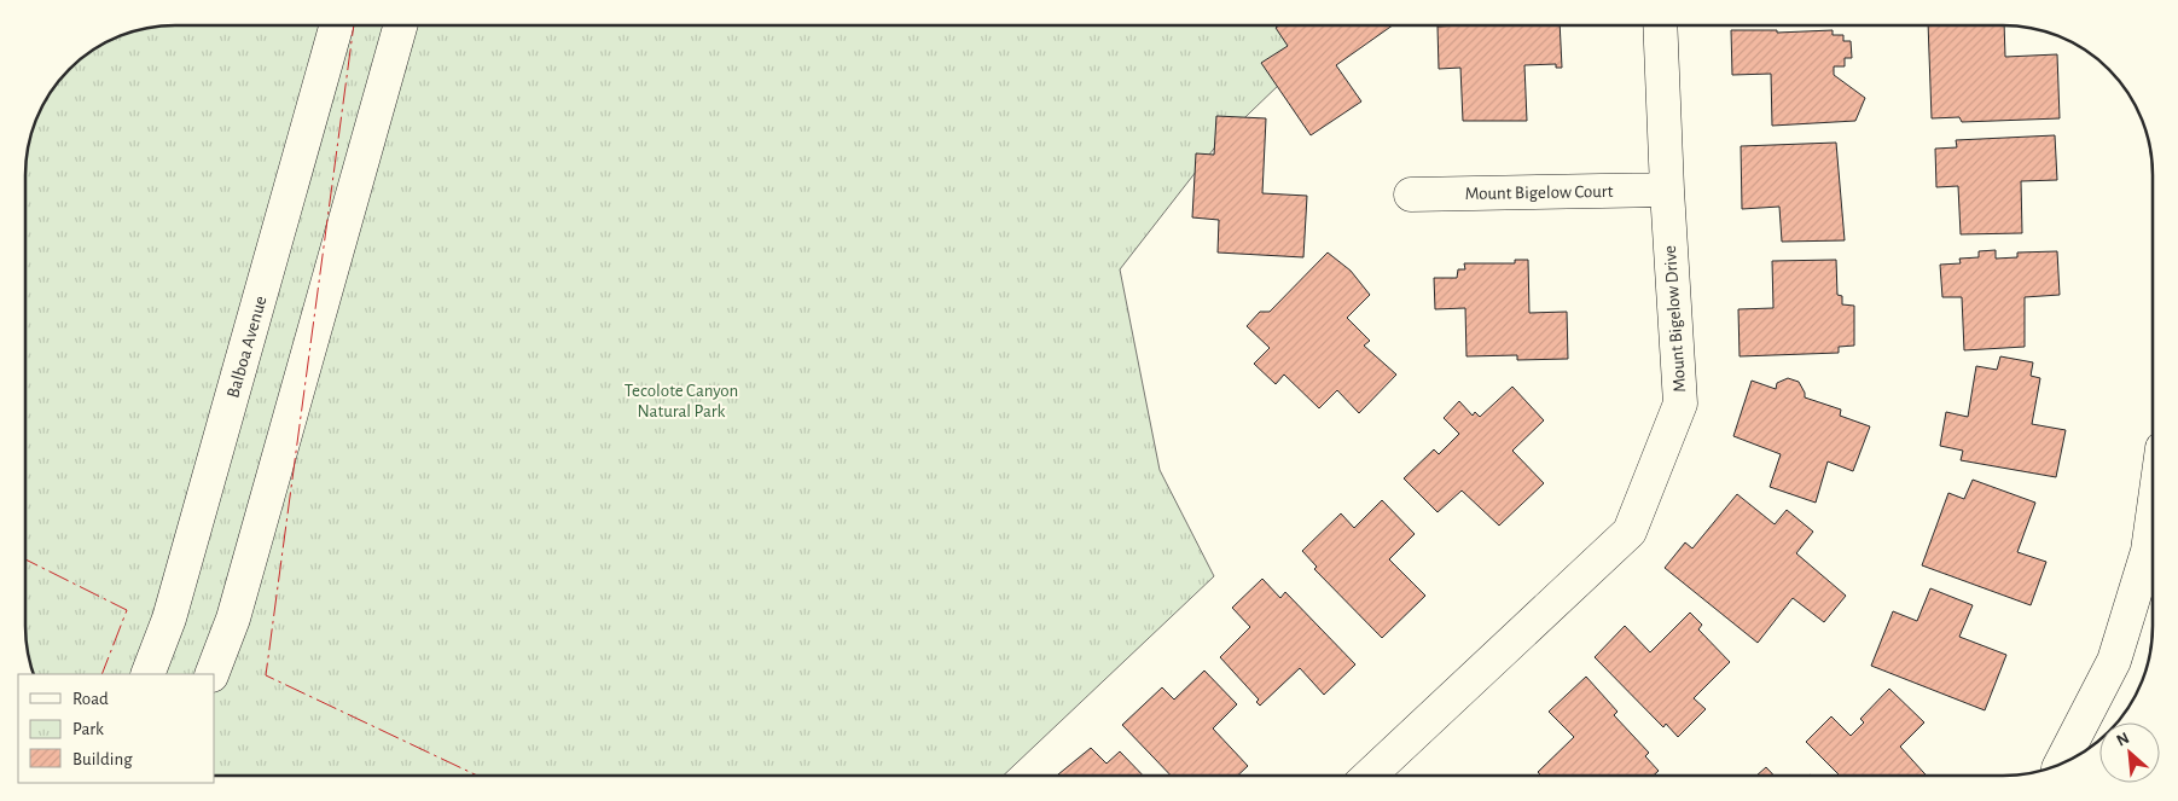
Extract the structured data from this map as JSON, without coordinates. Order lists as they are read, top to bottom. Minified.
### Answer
{"streets":{"street":["Mount Bigelow Court","Mount Bigelow Drive","Balboa Avenue"]},"crossings":[["Mount Bigelow Court","Mount Bigelow Drive"]],"parks":["Tecolote Canyon Natural Park"],"legend":["Road","Park","Building"],"north":"top left"}
